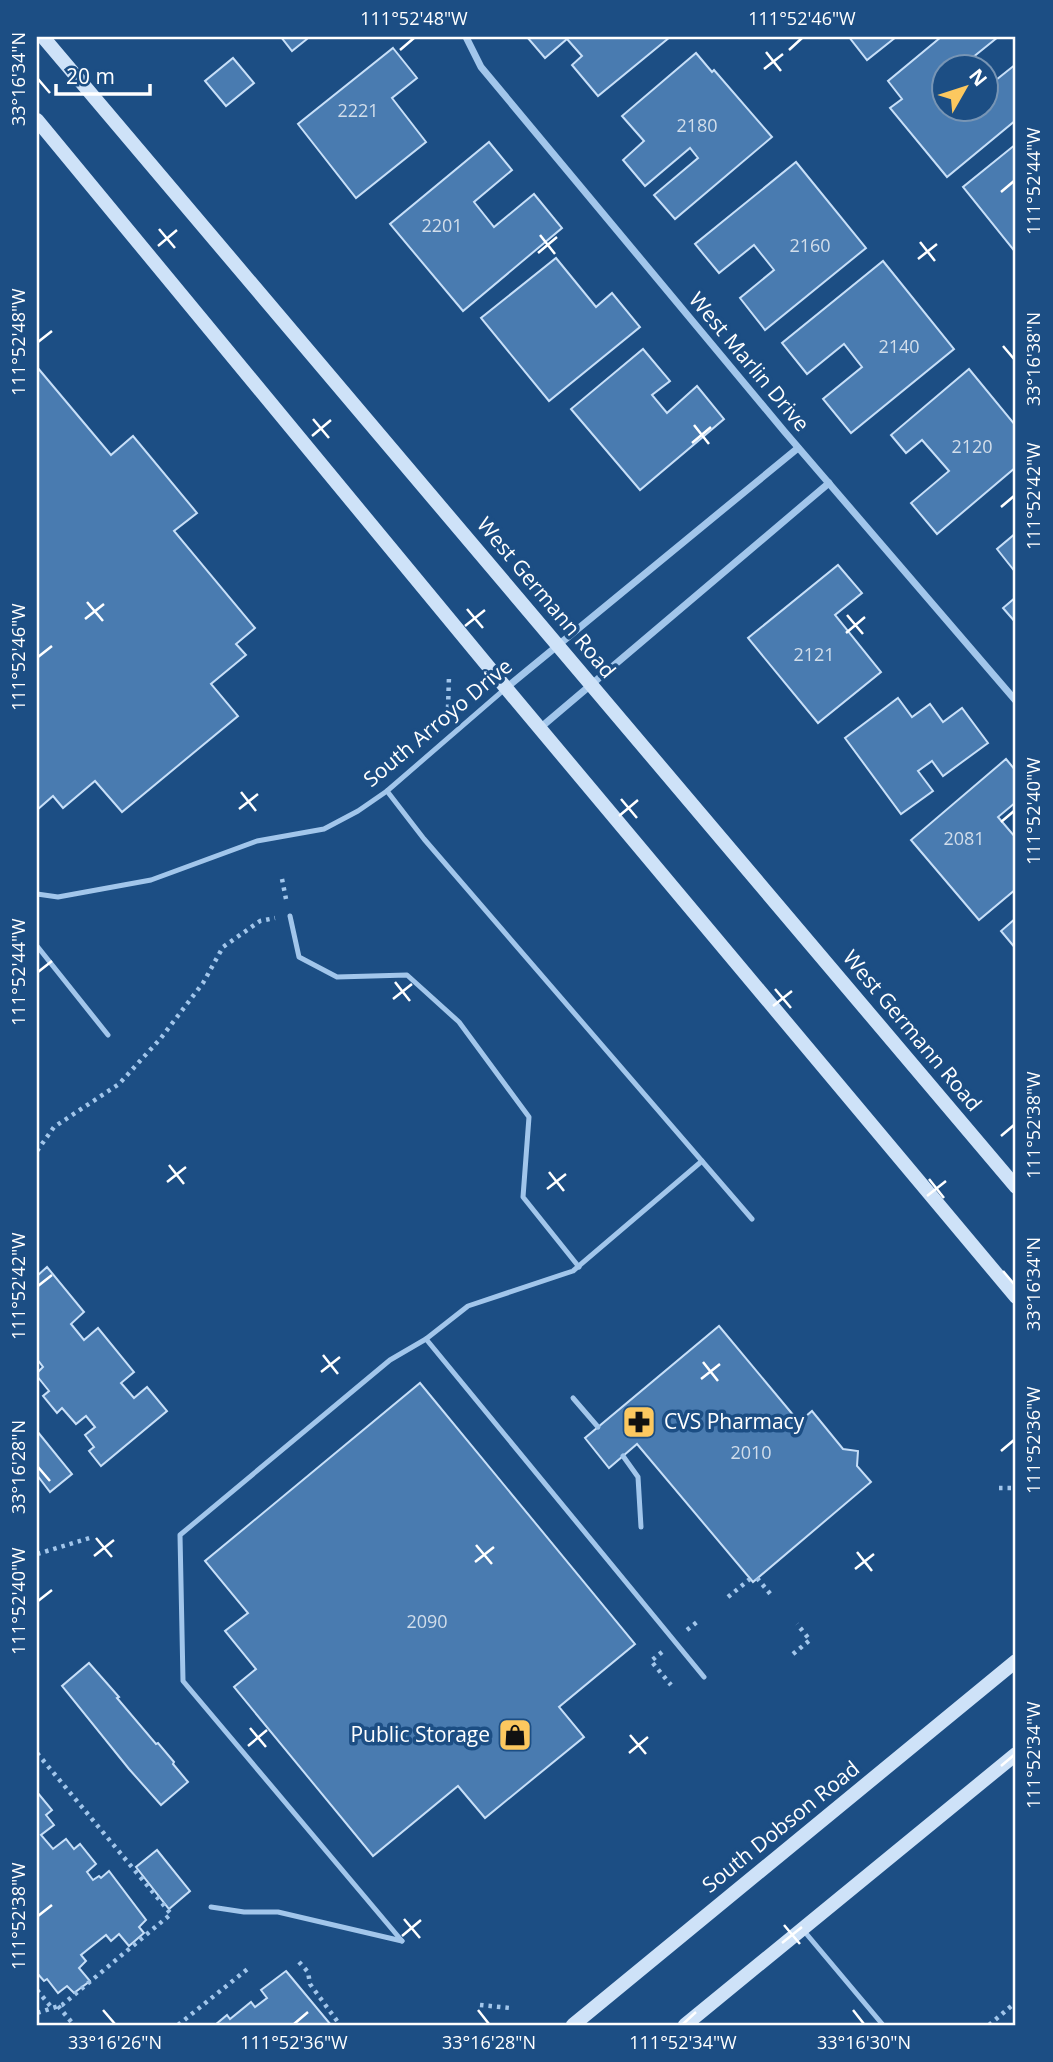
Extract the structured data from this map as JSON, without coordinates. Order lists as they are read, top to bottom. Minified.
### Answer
{"streets":{"main road":["West Germann Road","South Dobson Road"],"street":["West Marlin Drive","South Arroyo Drive"]},"crossings":[["West Marlin Drive","South Arroyo Drive"],["West Germann Road","South Arroyo Drive"]],"places":{"pharmacy":["CVS Pharmacy"],"shop":["Public Storage"]},"house_numbers":["2221","2180","2201","2160","2140","2120","2121","2081","2010","2090"],"scale_bar":"20 m","north":"top right","coordinates":["111°52'48\"W","111°52'46\"W","33°16'34\"N","111°52'44\"W","33°16'38\"N","111°52'42\"W","111°52'40\"W","111°52'38\"W","111°52'36\"W","33°16'28\"N","111°52'34\"W","33°16'26\"N","33°16'30\"N"]}
